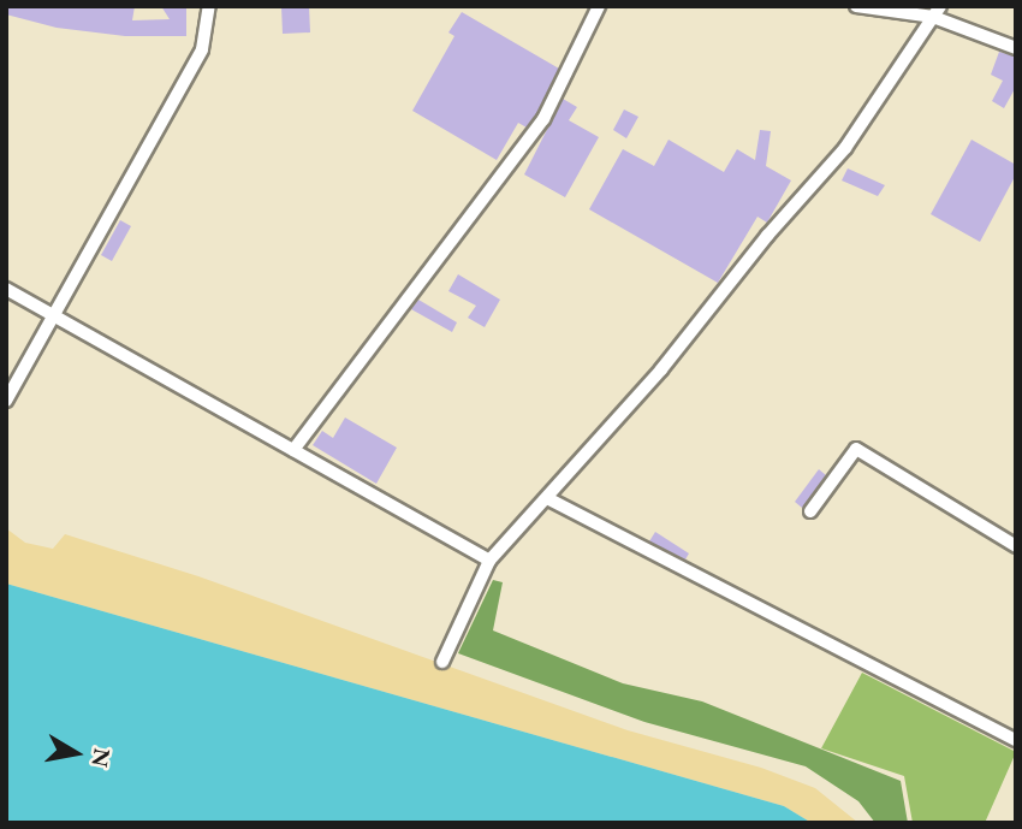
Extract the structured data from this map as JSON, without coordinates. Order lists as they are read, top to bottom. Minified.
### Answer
{"north":"right"}
